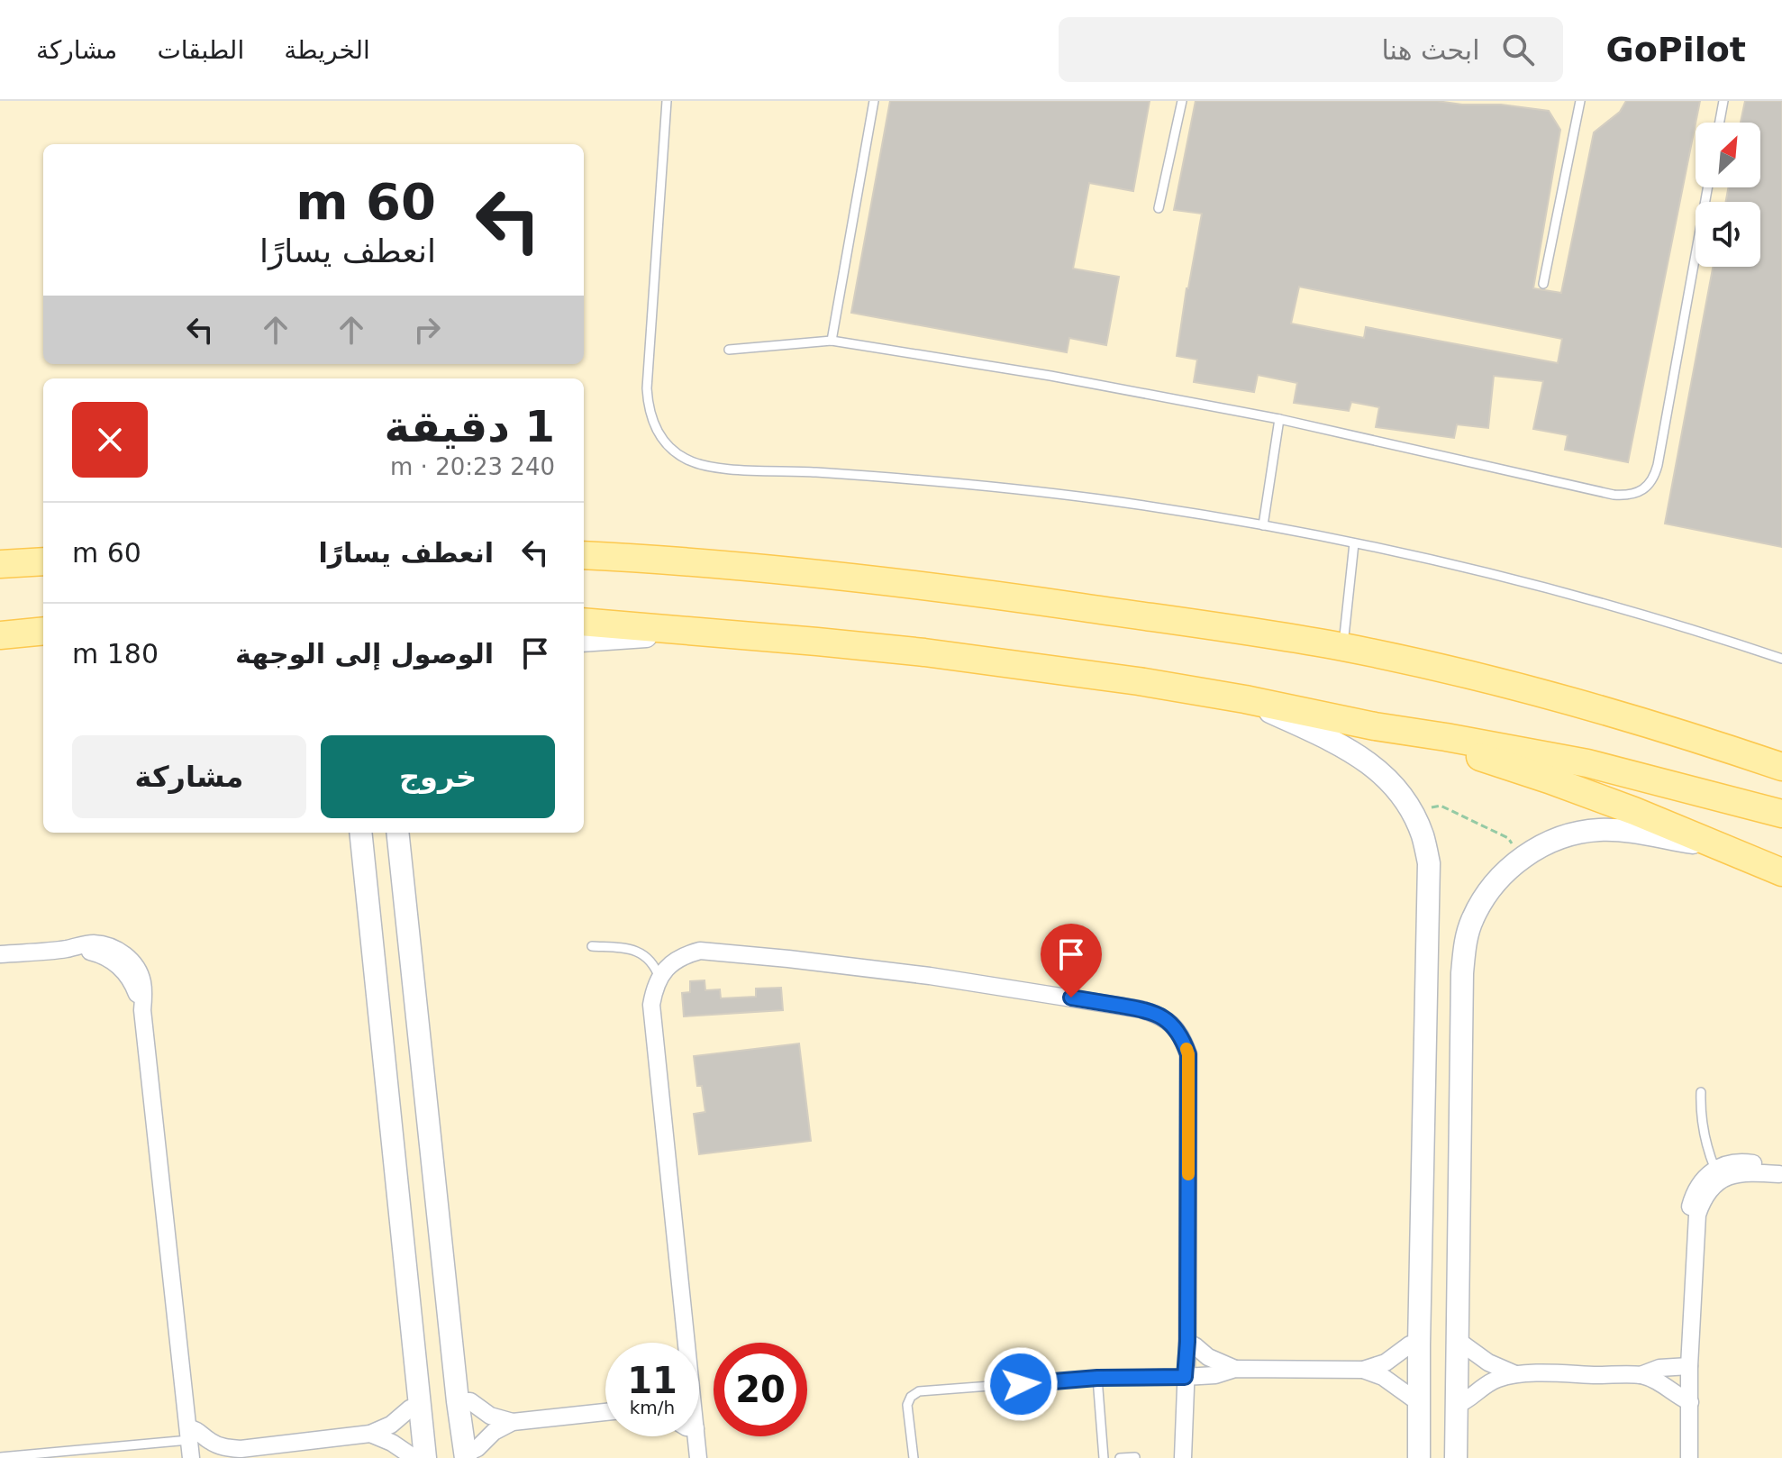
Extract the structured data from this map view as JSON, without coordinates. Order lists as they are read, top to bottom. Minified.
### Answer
{"north":"top right","page":{"header":"GoPilot","search":"ابحث هنا","nav":["الخريطة","الطبقات","مشاركة"],"turn":["60 m","انعطف يسارًا"],"heading":["1 دقيقة","240 m · 20:23"],"list":[{"name":"انعطف يسارًا","value":"60 m"},{"name":"الوصول إلى الوجهة","value":"180 m"}],"buttons":["خروج","مشاركة"],"speed":"11 km/h","limit":"20"}}
